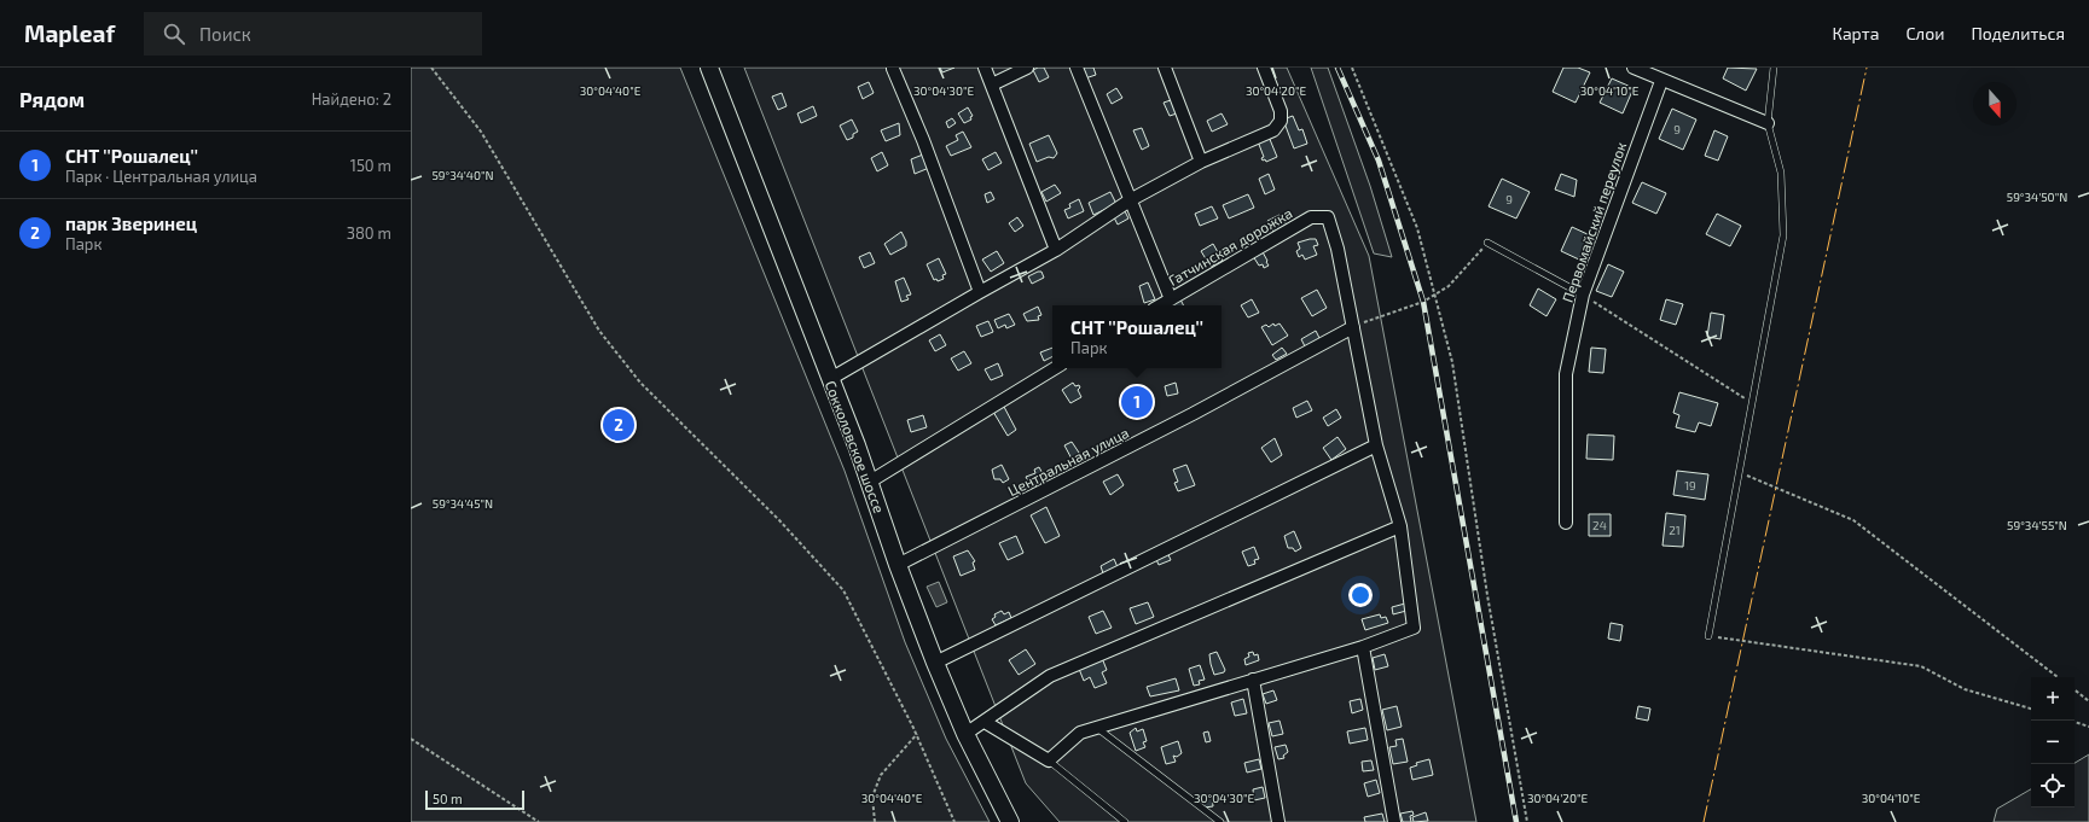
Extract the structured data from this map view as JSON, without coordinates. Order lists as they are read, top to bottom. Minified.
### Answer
{"streets":{"main road":["Сокколовское шоссе"],"street":["Первомайский переулок","Гатчинская дорожка","Центральная улица"]},"crossings":[["Гатчинская дорожка","Центральная улица"],["Сокколовское шоссе","Центральная улица"]],"house_numbers":["9","9","19","24","21"],"scale_bar":"50 m","north":"bottom","page":{"header":"Mapleaf","search":"Поиск","nav":["Карта","Слои","Поделиться"],"heading":["Рядом","Найдено: 2"],"list":[{"mark":"1","name":"СНТ ''Рошалец''","note":"Парк · Центральная улица","value":"150 m"},{"mark":"2","name":"парк Зверинец","note":"Парк","value":"380 m"}],"popup":["СНТ ''Рошалец''","Парк"],"pins":["1","2"],"map_buttons":["+","−"],"scale":"50 m"},"coordinates":["30°04'40\"E","30°04'30\"E","30°04'20\"E","30°04'10\"E","59°34'40\"N","59°34'50\"N","59°34'45\"N","59°34'55\"N"]}
